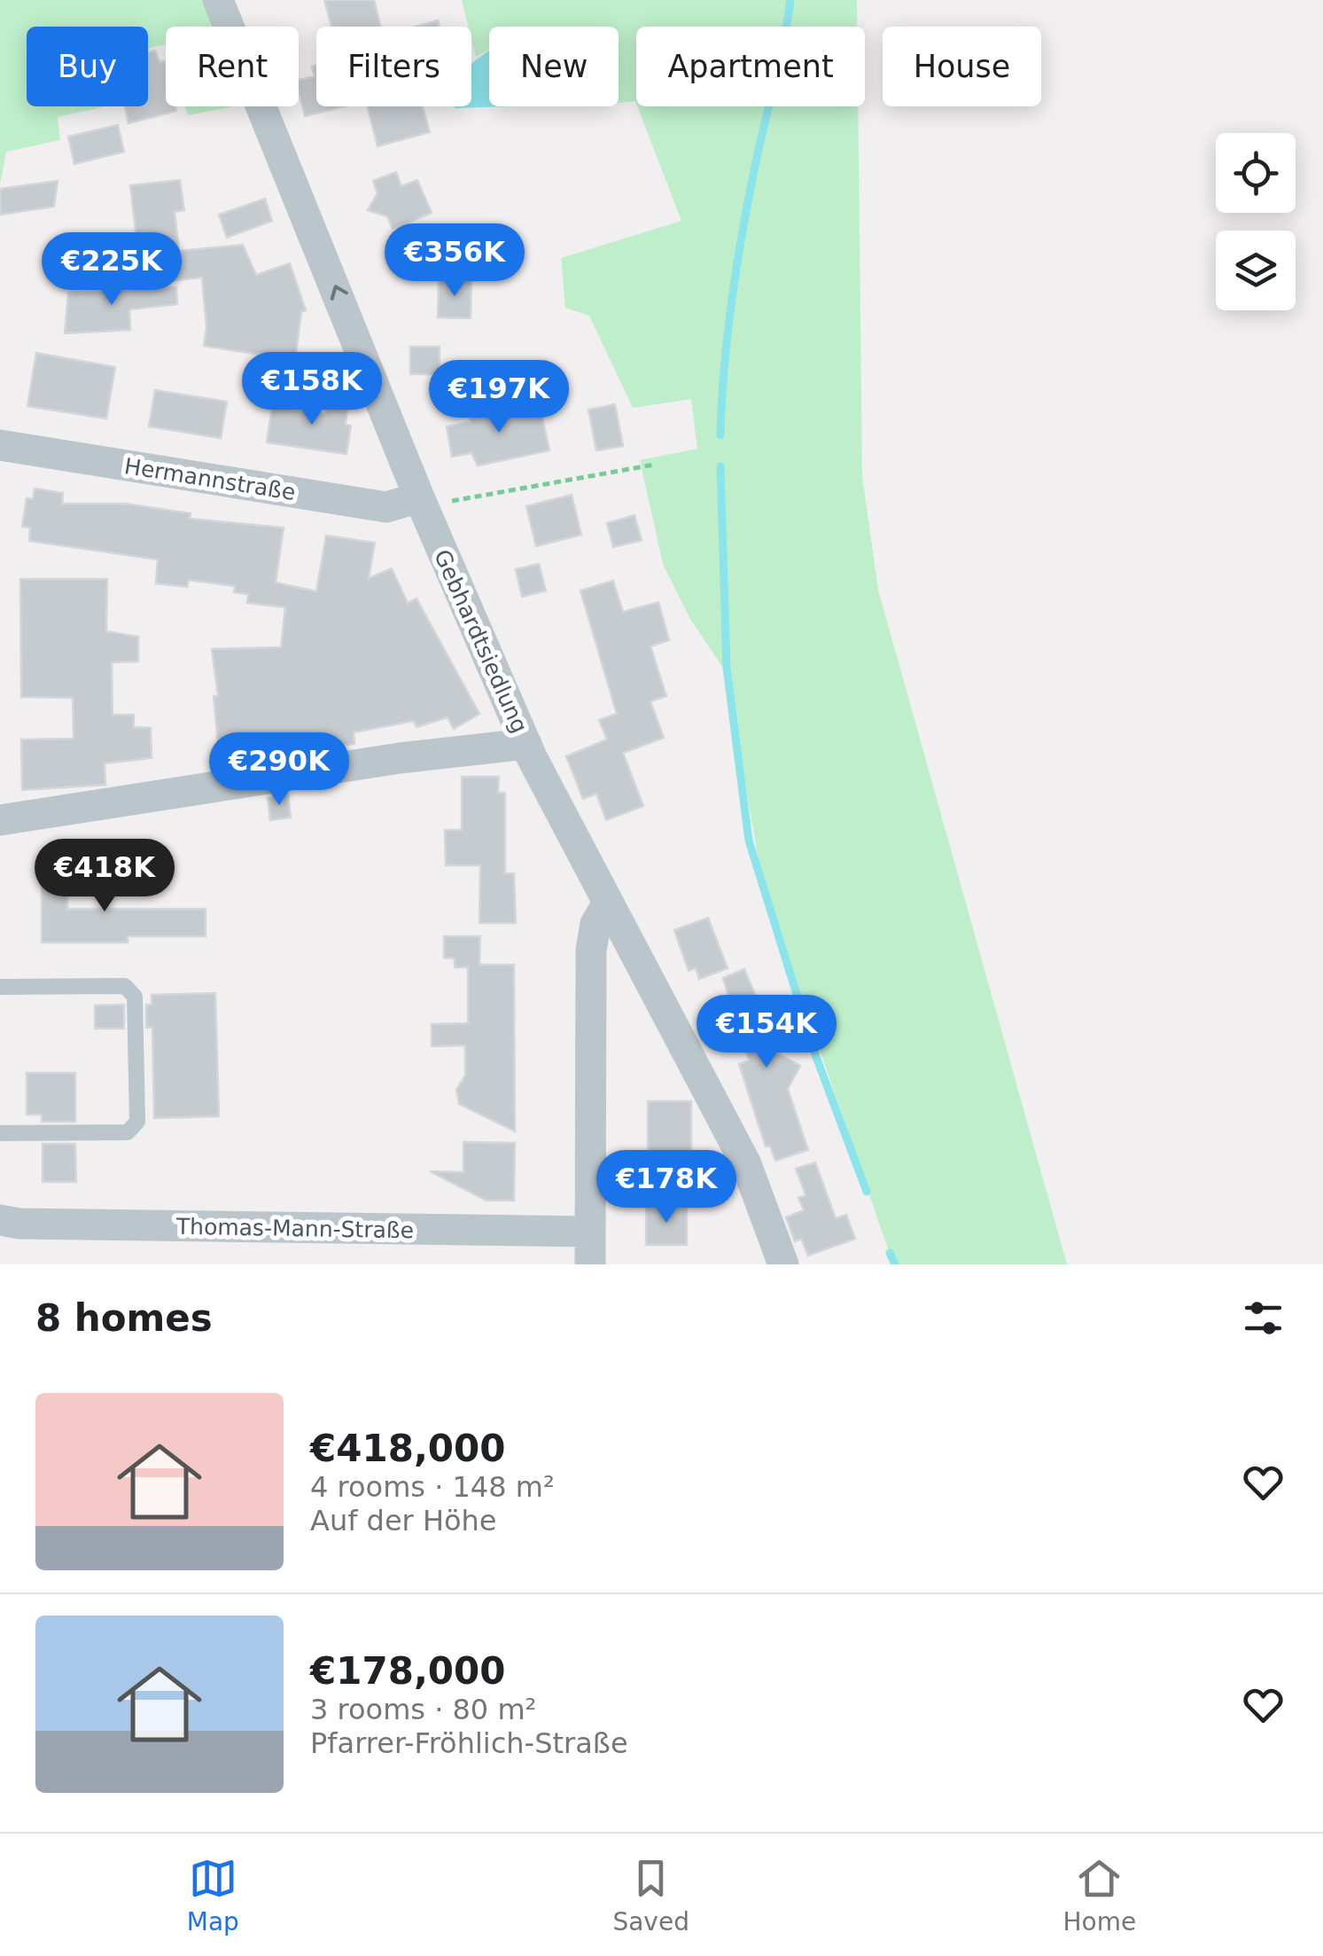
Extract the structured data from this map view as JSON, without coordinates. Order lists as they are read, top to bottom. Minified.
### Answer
{"streets":{"street":["Hermannstraße","Gebhardtsiedlung","Thomas-Mann-Straße"]},"crossings":[["Hermannstraße","Gebhardtsiedlung"]],"one_way":["Gebhardtsiedlung"],"page":{"chip":["Buy","Rent","Filters","New","Apartment","House"],"price":["€356K","€225K","€158K","€197K","€290K","€418K","€154K","€178K"],"heading":"8 homes","list":[{"name":"€418,000","note":"4 rooms · 148 m² · Auf der Höhe"},{"name":"€178,000","note":"3 rooms · 80 m² · Pfarrer-Fröhlich-Straße"}],"tabs":["Map","Saved","Home"]}}
